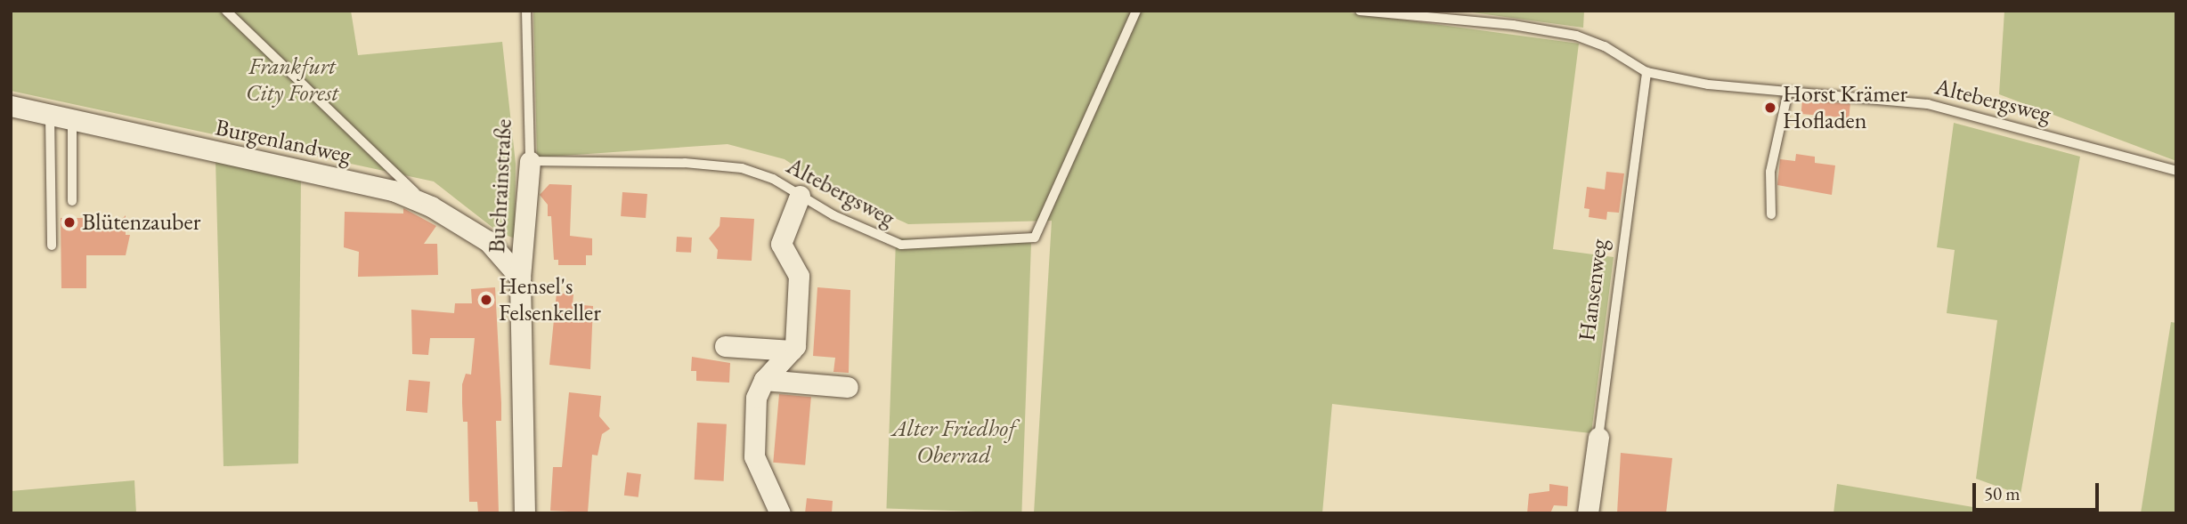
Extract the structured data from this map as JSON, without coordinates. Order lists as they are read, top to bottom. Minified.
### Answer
{"streets":{"street":["Burgenlandweg","Buchrainstraße","Hansenweg"],"lane":["Altebergsweg"]},"crossings":[["Altebergsweg","Buchrainstraße"],["Altebergsweg","Hansenweg"],["Burgenlandweg","Buchrainstraße"]],"parks":["Frankfurt City Forest","Alter Friedhof Oberrad"],"places":["Horst Krämer Hofladen","Blütenzauber","Hensel's Felsenkeller"],"scale_bar":"50 m"}
